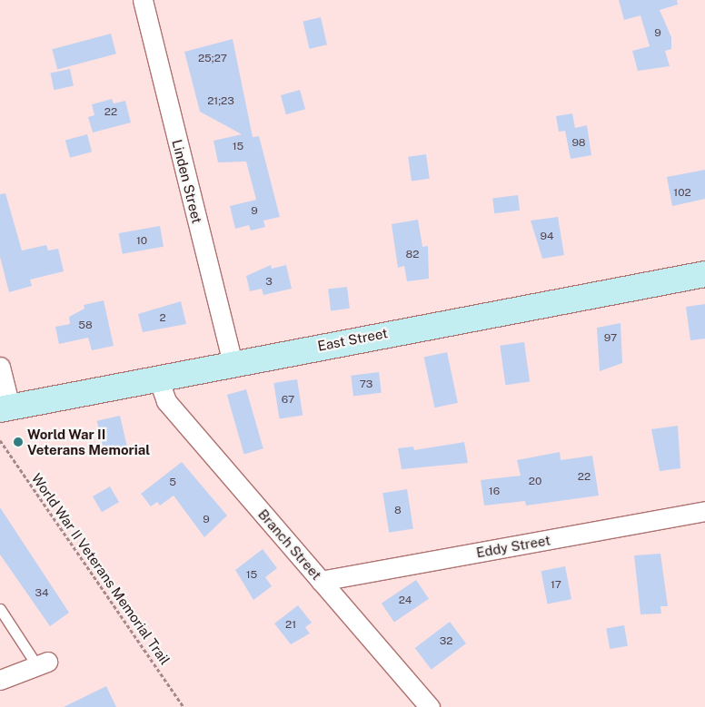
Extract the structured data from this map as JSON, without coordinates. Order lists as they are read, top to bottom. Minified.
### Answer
{"streets":{"main road":["East Street"],"street":["Linden Street","Branch Street","Eddy Street"],"path":["World War II Veterans Memorial Trail"]},"crossings":[["Linden Street","East Street"],["East Street","Branch Street"],["Branch Street","Eddy Street"]],"places":["World War II Veterans Memorial"],"house_numbers":["9","25;27","21;23","22","98","15","102","9","94","10","82","3","2","58","97","73","67","22","20","5","16","8","9","15","17","34","24","21","32"]}
